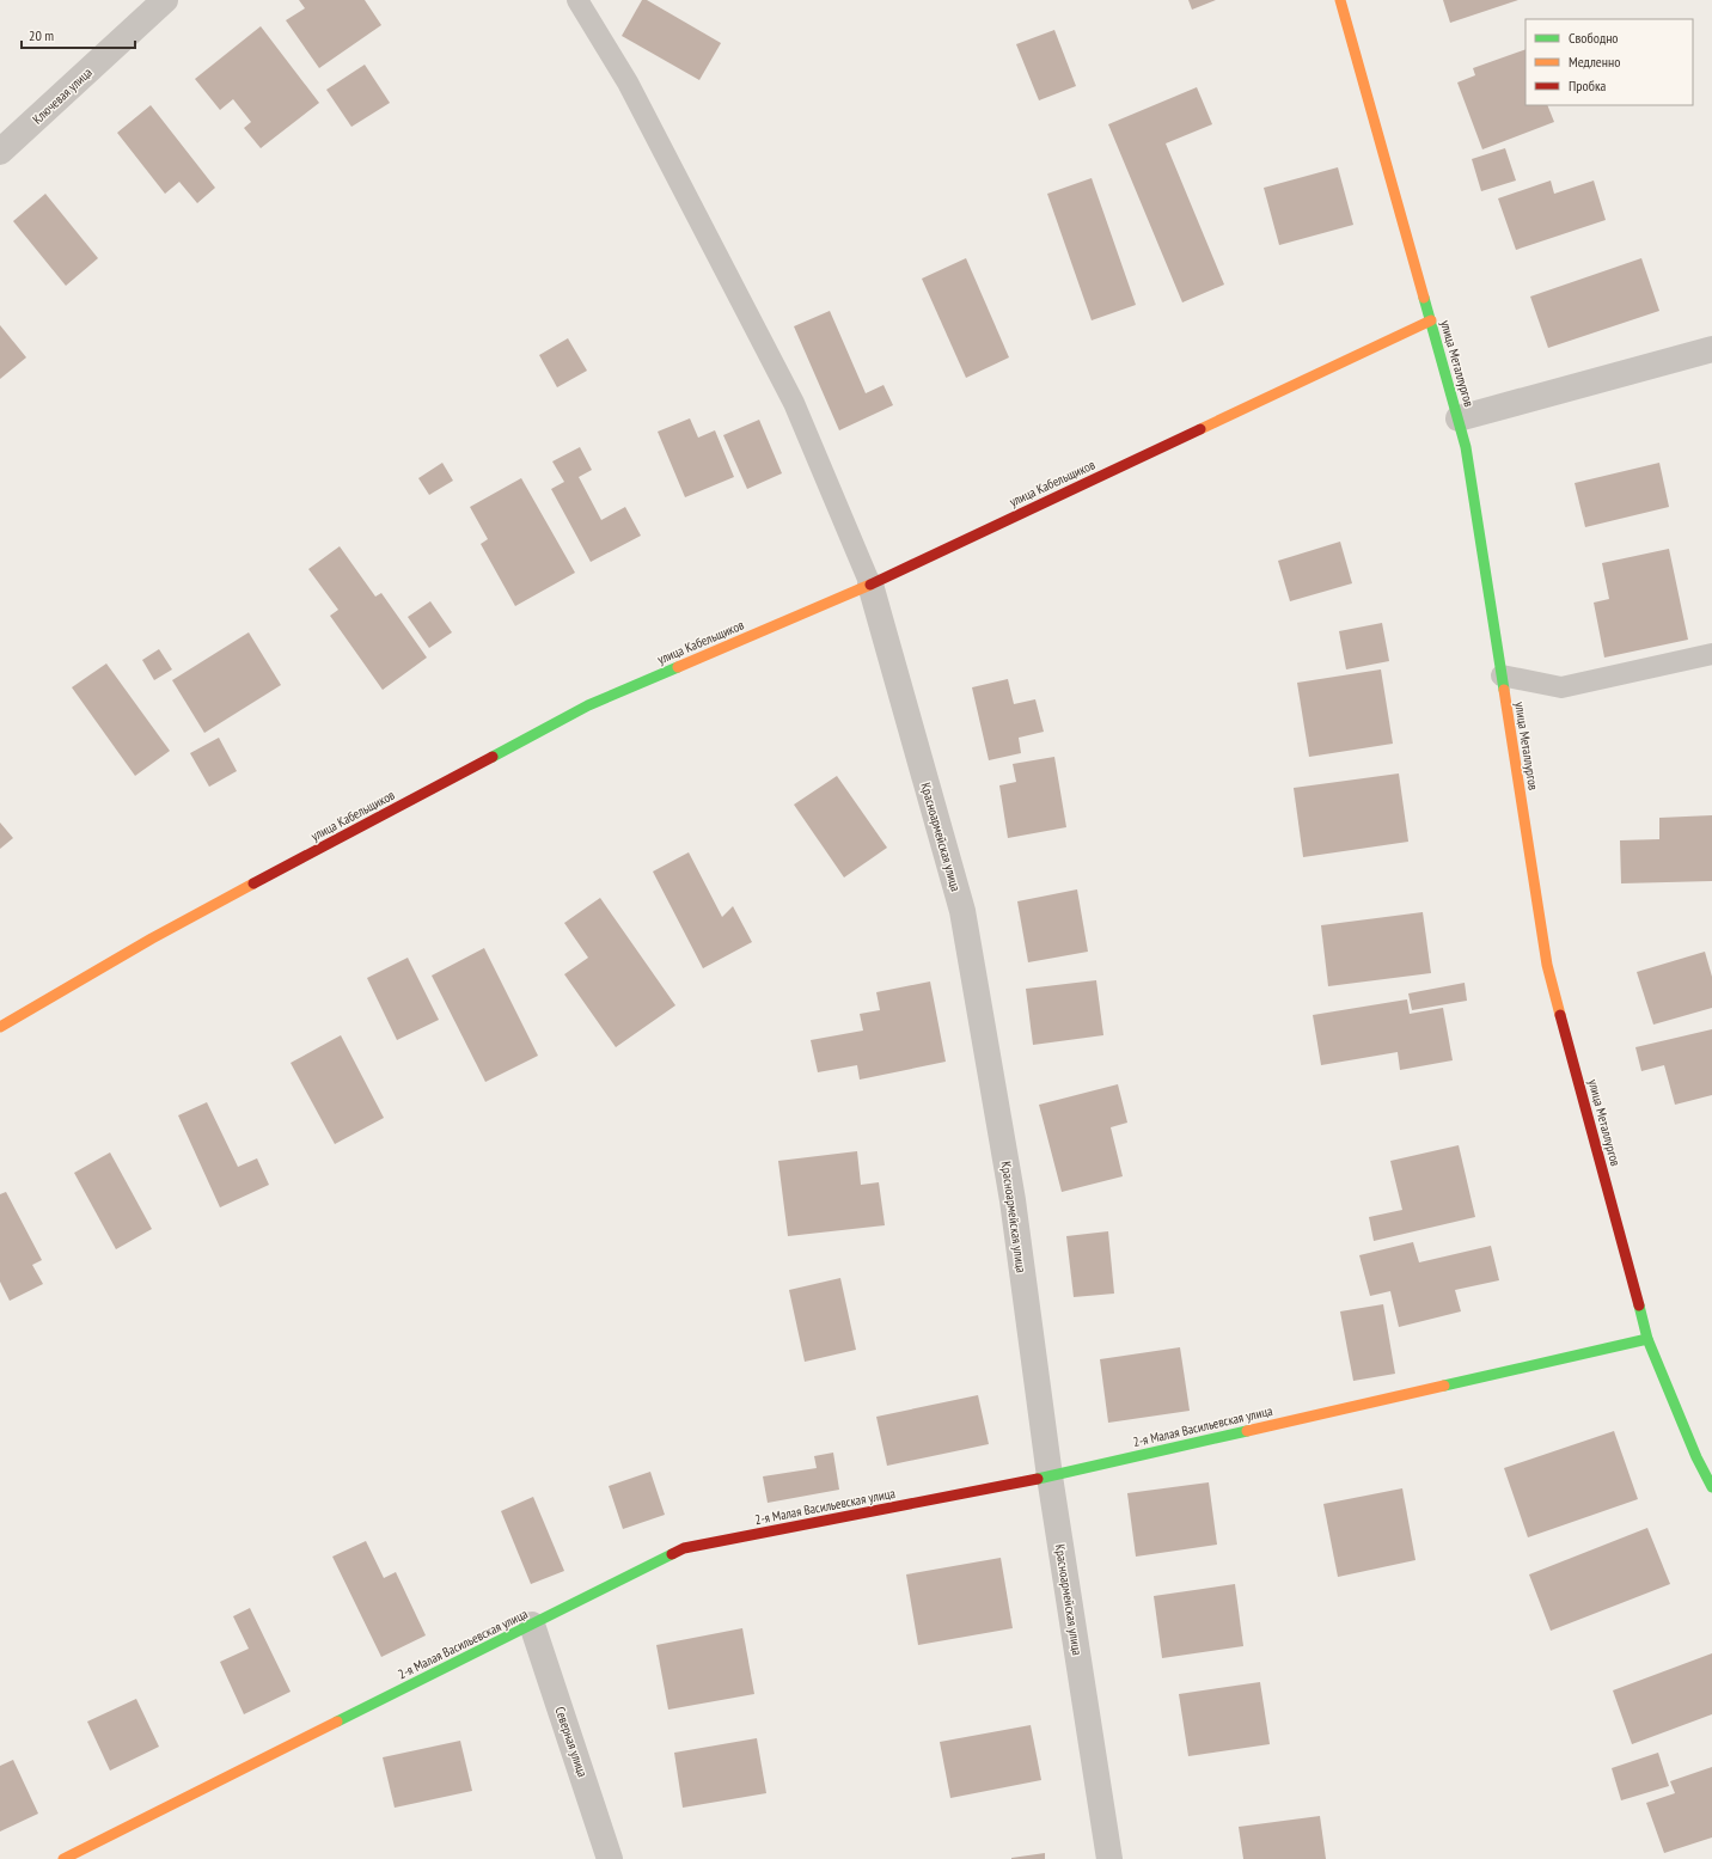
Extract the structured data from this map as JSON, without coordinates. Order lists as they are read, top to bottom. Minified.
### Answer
{"streets":{"street":["Ключевая улица","улица Металлургов","улица Кабельщиков","Красноармейская улица","2-я Малая Васильевская улица","Северная улица"]},"crossings":[["улица Металлургов","улица Кабельщиков"],["улица Металлургов","2-я Малая Васильевская улица"],["улица Кабельщиков","Красноармейская улица"],["Красноармейская улица","2-я Малая Васильевская улица"],["2-я Малая Васильевская улица","Северная улица"]],"legend":["Свободно","Медленно","Пробка"],"scale_bar":"20 m"}
